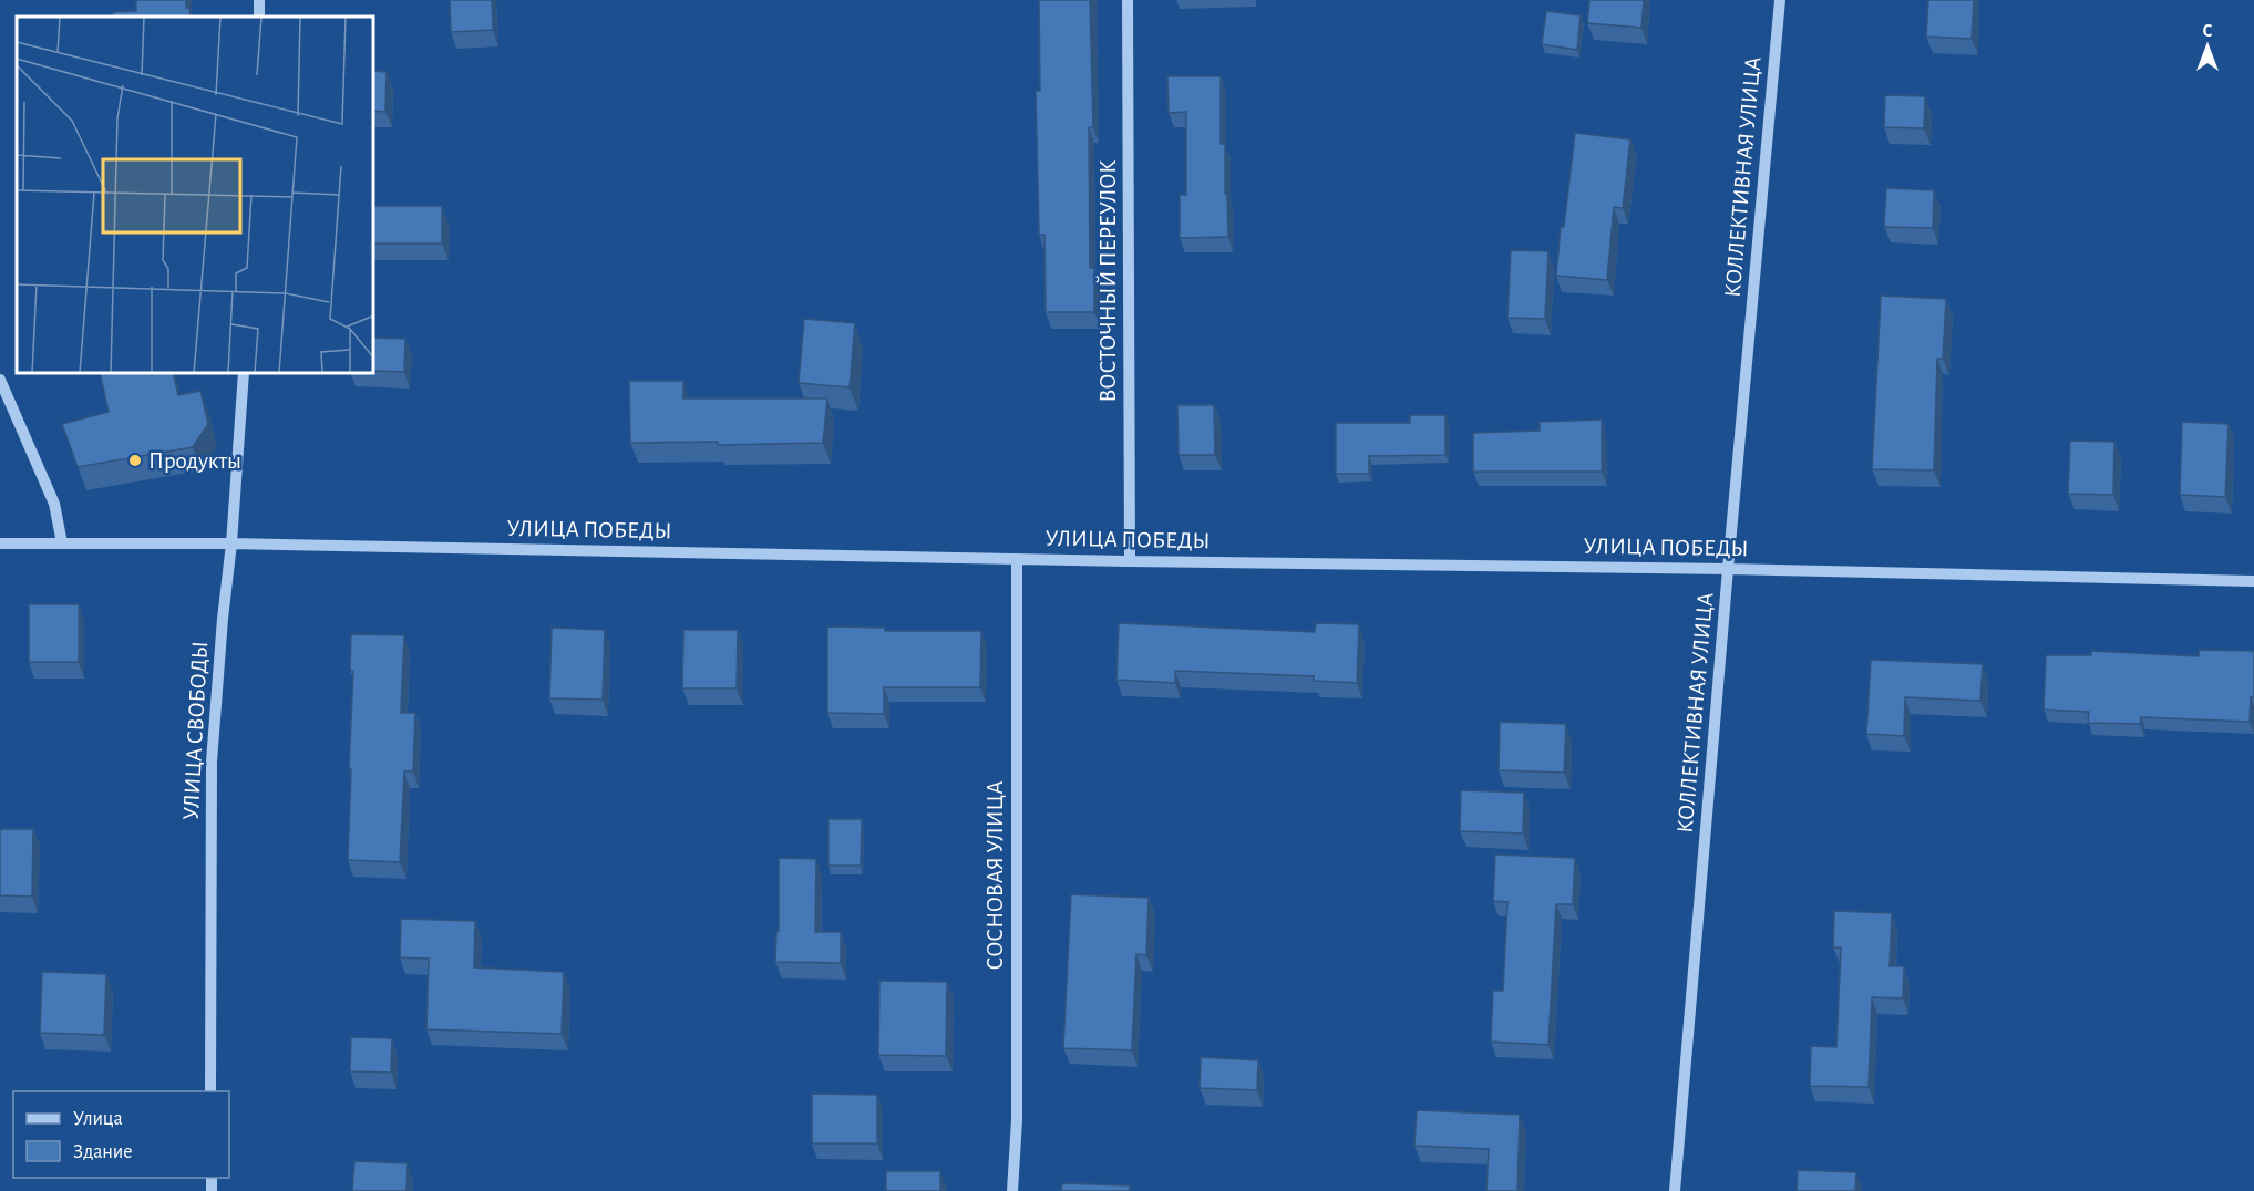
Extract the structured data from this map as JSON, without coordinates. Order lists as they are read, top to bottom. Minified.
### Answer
{"streets":{"street":["КОЛЛЕКТИВНАЯ УЛИЦА","ВОСТОЧНЫЙ ПЕРЕУЛОК","УЛИЦА ПОБЕДЫ","УЛИЦА СВОБОДЫ","СОСНОВАЯ УЛИЦА"]},"crossings":[["КОЛЛЕКТИВНАЯ УЛИЦА","УЛИЦА ПОБЕДЫ"],["ВОСТОЧНЫЙ ПЕРЕУЛОК","УЛИЦА ПОБЕДЫ"],["УЛИЦА ПОБЕДЫ","УЛИЦА СВОБОДЫ"],["УЛИЦА ПОБЕДЫ","СОСНОВАЯ УЛИЦА"]],"places":["Продукты"],"legend":["Улица","Здание"],"north":"top"}
